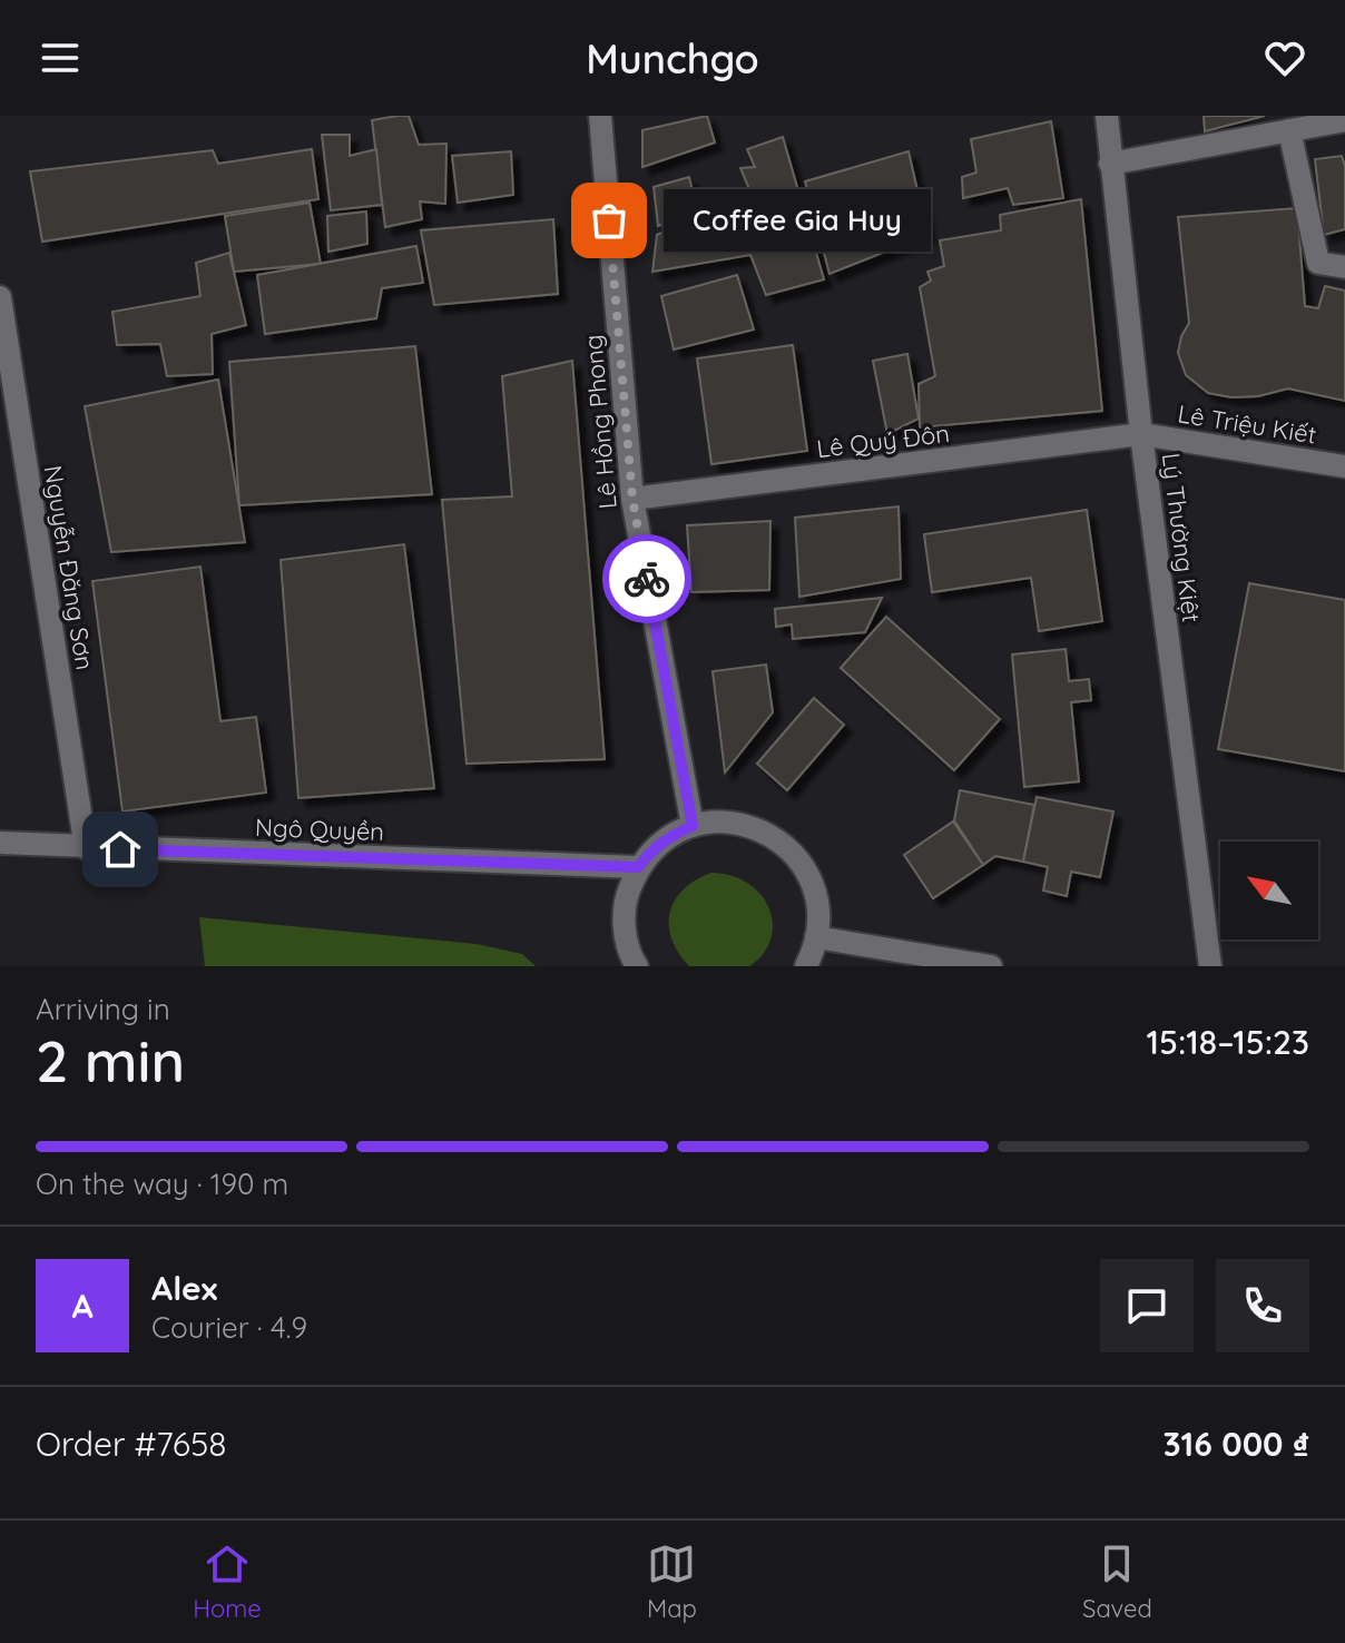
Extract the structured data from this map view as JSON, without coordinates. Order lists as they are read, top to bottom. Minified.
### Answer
{"streets":{"street":["Lê Hồng Phong","Lê Triệu Kiết","Lê Quý Đôn","Lý Thường Kiệt","Nguyễn Đăng Sơn","Ngô Quyền"]},"crossings":[["Lê Hồng Phong","Lê Quý Đôn"],["Lê Triệu Kiết","Lê Quý Đôn"],["Lê Triệu Kiết","Lý Thường Kiệt"],["Lê Quý Đôn","Lý Thường Kiệt"],["Nguyễn Đăng Sơn","Ngô Quyền"]],"places":["Coffee Gia Huy"],"north":"top left","page":{"header":"Munchgo","bubble":"Coffee Gia Huy","heading":["2 min","Arriving in","15:18–15:23"],"panel":["Alex","Courier · 4.9","Order #7658","316 000 ₫"],"bar":"On the way · 190 m","round":"A","tabs":["Home","Map","Saved"]}}
